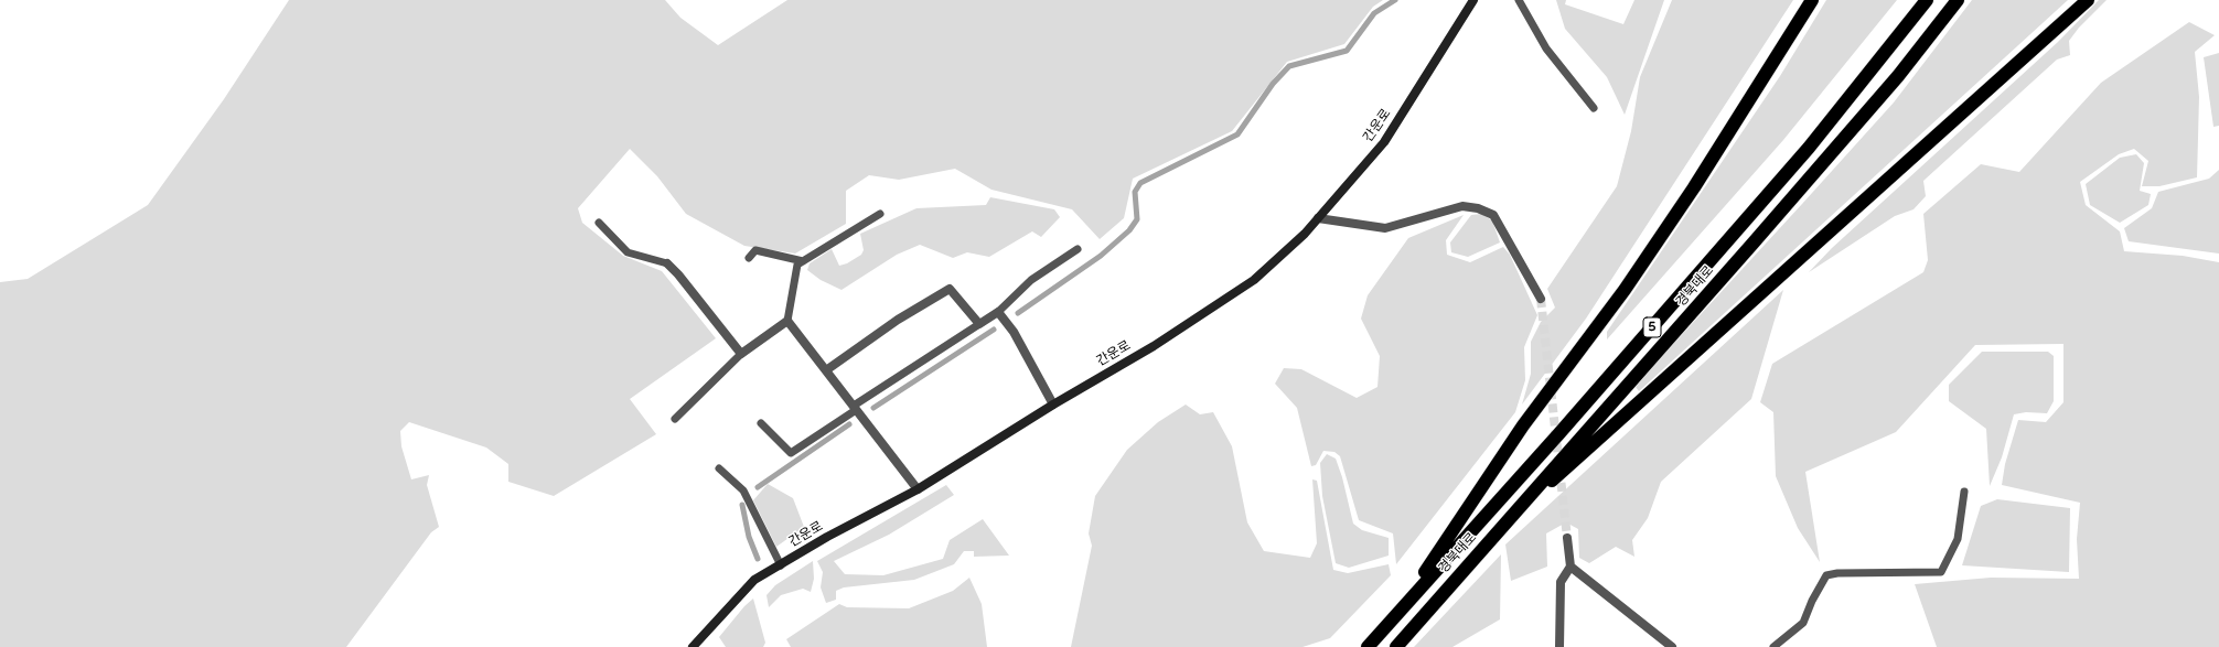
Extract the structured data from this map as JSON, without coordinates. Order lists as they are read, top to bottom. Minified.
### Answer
{"streets":{"highway":["경북대로","5"],"street":["간운로"]}}
